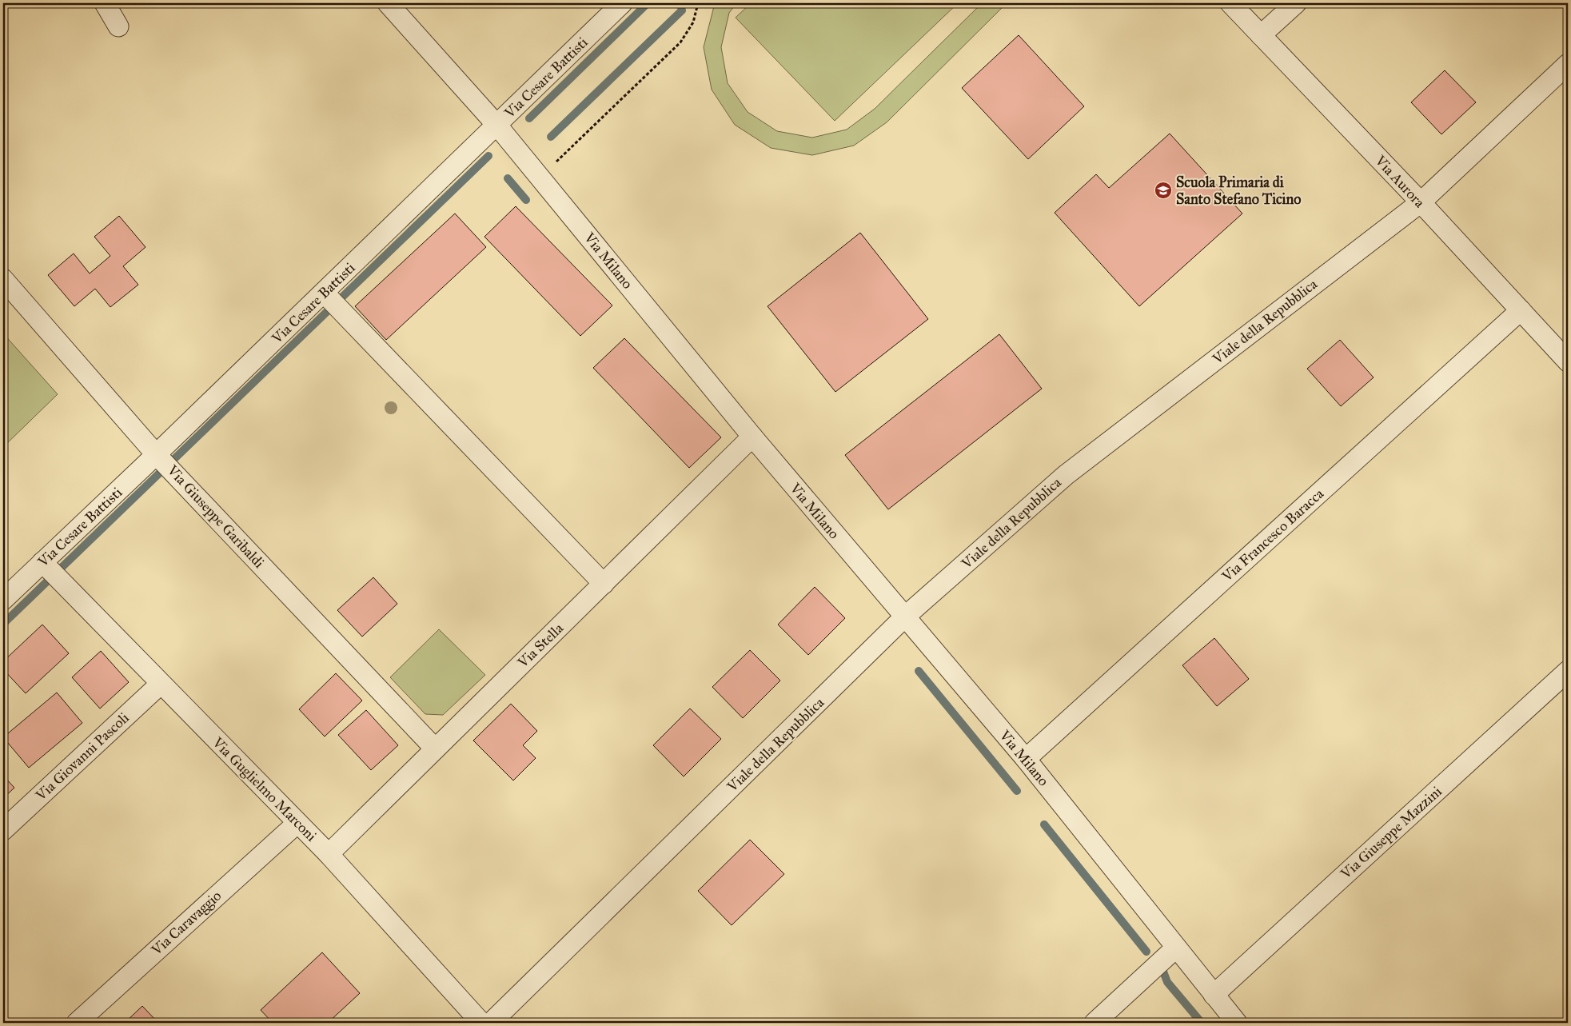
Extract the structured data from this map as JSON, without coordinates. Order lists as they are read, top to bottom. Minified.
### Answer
{"streets":{"street":["Via Cesare Battisti","Via Aurora","Via Milano","Viale della Repubblica","Via Giuseppe Garibaldi","Via Francesco Baracca","Via Stella","Via Giovanni Pascoli","Via Guglielmo Marconi","Via Giuseppe Mazzini","Via Caravaggio"]},"crossings":[["Via Cesare Battisti","Via Milano"],["Via Cesare Battisti","Via Giuseppe Garibaldi"],["Via Cesare Battisti","Via Guglielmo Marconi"],["Via Aurora","Viale della Repubblica"],["Via Aurora","Via Francesco Baracca"],["Via Milano","Viale della Repubblica"],["Via Milano","Via Francesco Baracca"],["Via Milano","Via Stella"],["Via Milano","Via Giuseppe Mazzini"],["Via Giuseppe Garibaldi","Via Stella"],["Via Stella","Via Guglielmo Marconi"],["Via Giovanni Pascoli","Via Guglielmo Marconi"],["Via Guglielmo Marconi","Via Caravaggio"]],"places":{"school or university":["Scuola Primaria di Santo Stefano Ticino"]}}
